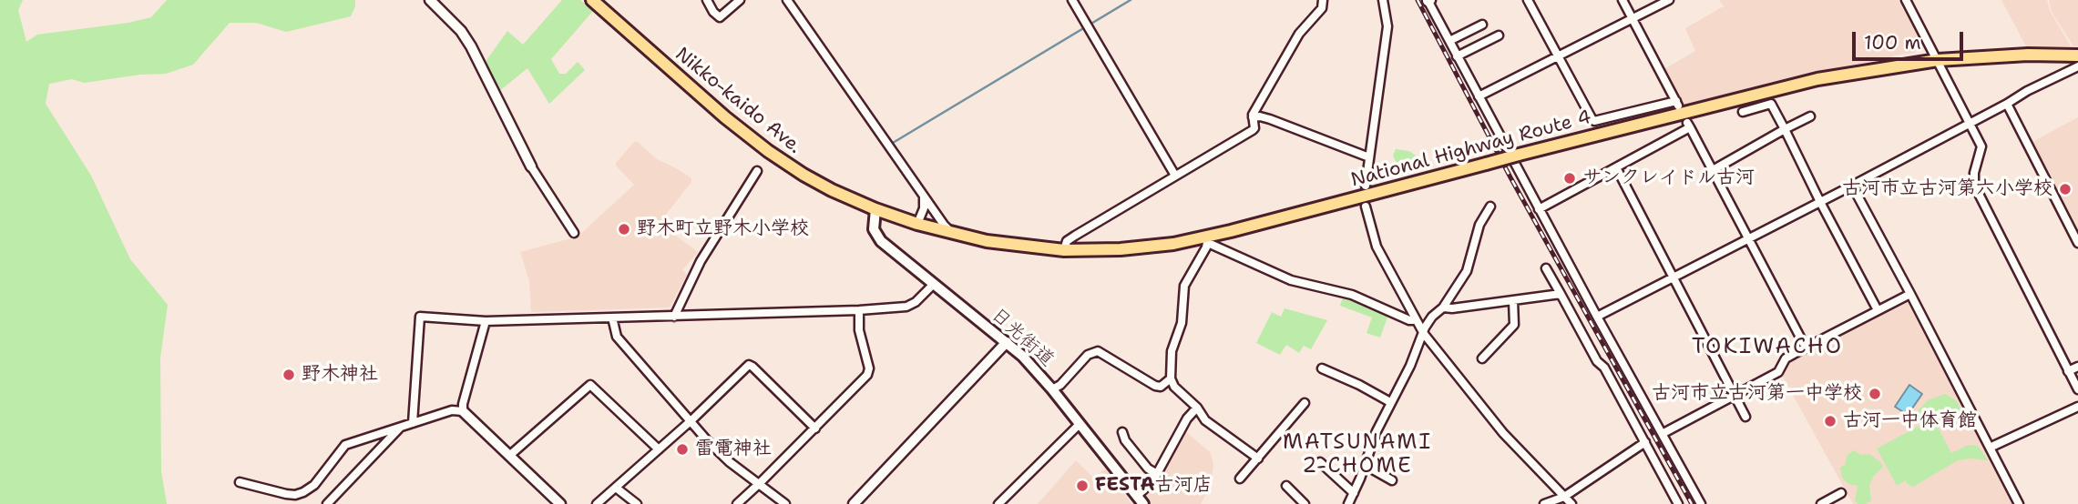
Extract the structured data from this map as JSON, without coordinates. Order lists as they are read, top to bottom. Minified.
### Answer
{"streets":{"highway":["Nikko-kaido Ave.","National Highway Route 4"],"main road":["日光街道"]},"crossings":[["Nikko-kaido Ave.","National Highway Route 4"],["Nikko-kaido Ave.","日光街道"],["National Highway Route 4","日光街道"]],"districts":["TOKIWACHO","MATSUNAMI 2-CHOME"],"places":["サンクレイドル古河","古河市立古河第六小学校","野木町立野木小学校","野木神社","古河市立古河第一中学校","古河一中体育館","雷電神社","FESTA古河店"],"scale_bar":"100 m"}
